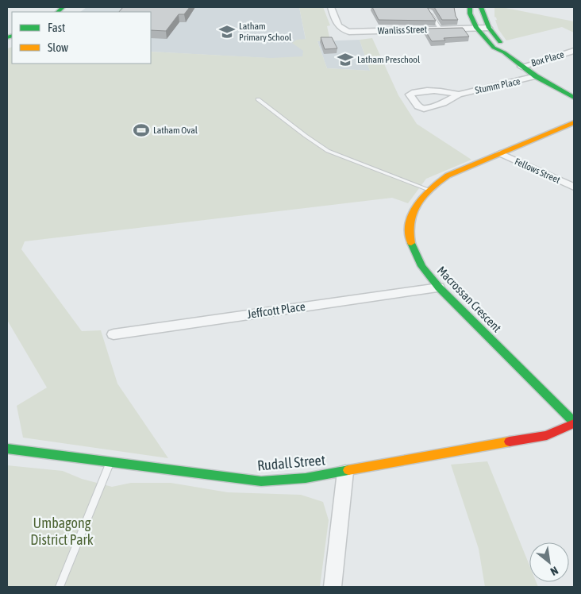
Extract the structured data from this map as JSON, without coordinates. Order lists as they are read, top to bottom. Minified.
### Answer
{"streets":{"street":["Wanliss Street","Box Place","Stumm Place","Fellows Street","Macrossan Crescent","Jeffcott Place","Rudall Street"]},"crossings":[["Fellows Street","Macrossan Crescent"],["Macrossan Crescent","Jeffcott Place"],["Macrossan Crescent","Rudall Street"]],"parks":["Umbagong District Park"],"places":{"school or university":["Latham Primary School","Latham Preschool"],"sports":["Latham Oval"]},"legend":["Fast","Slow"],"north":"bottom right"}
